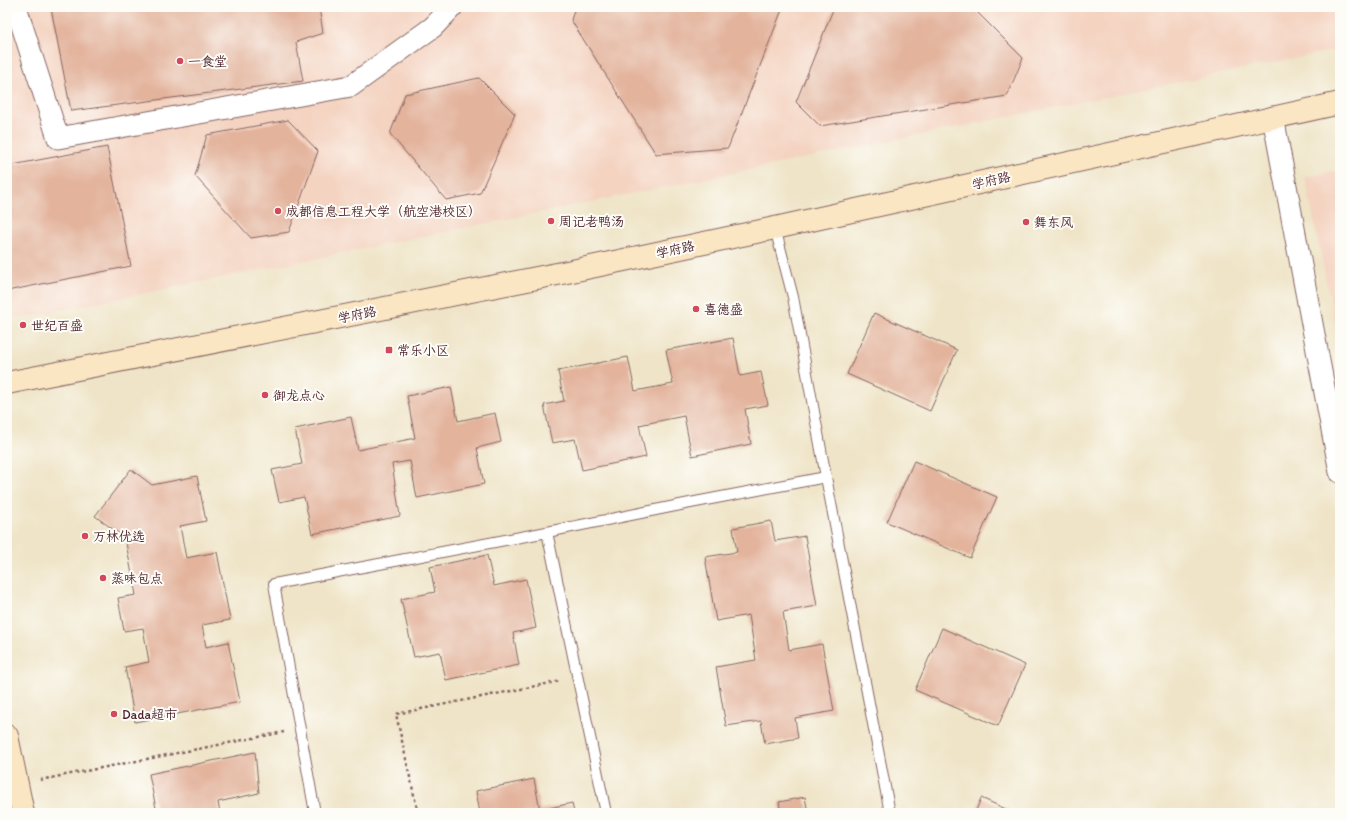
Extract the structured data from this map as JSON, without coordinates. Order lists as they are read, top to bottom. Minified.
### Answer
{"streets":{"main road":["学府路"]},"places":{"other":["一食堂","成都信息工程大学（航空港校区）","周记老鸭汤","舞东风","喜德盛","世纪百盛","御龙点心","万林优选","蒸味包点","Dada超市"],"transit":["常乐小区"]}}
